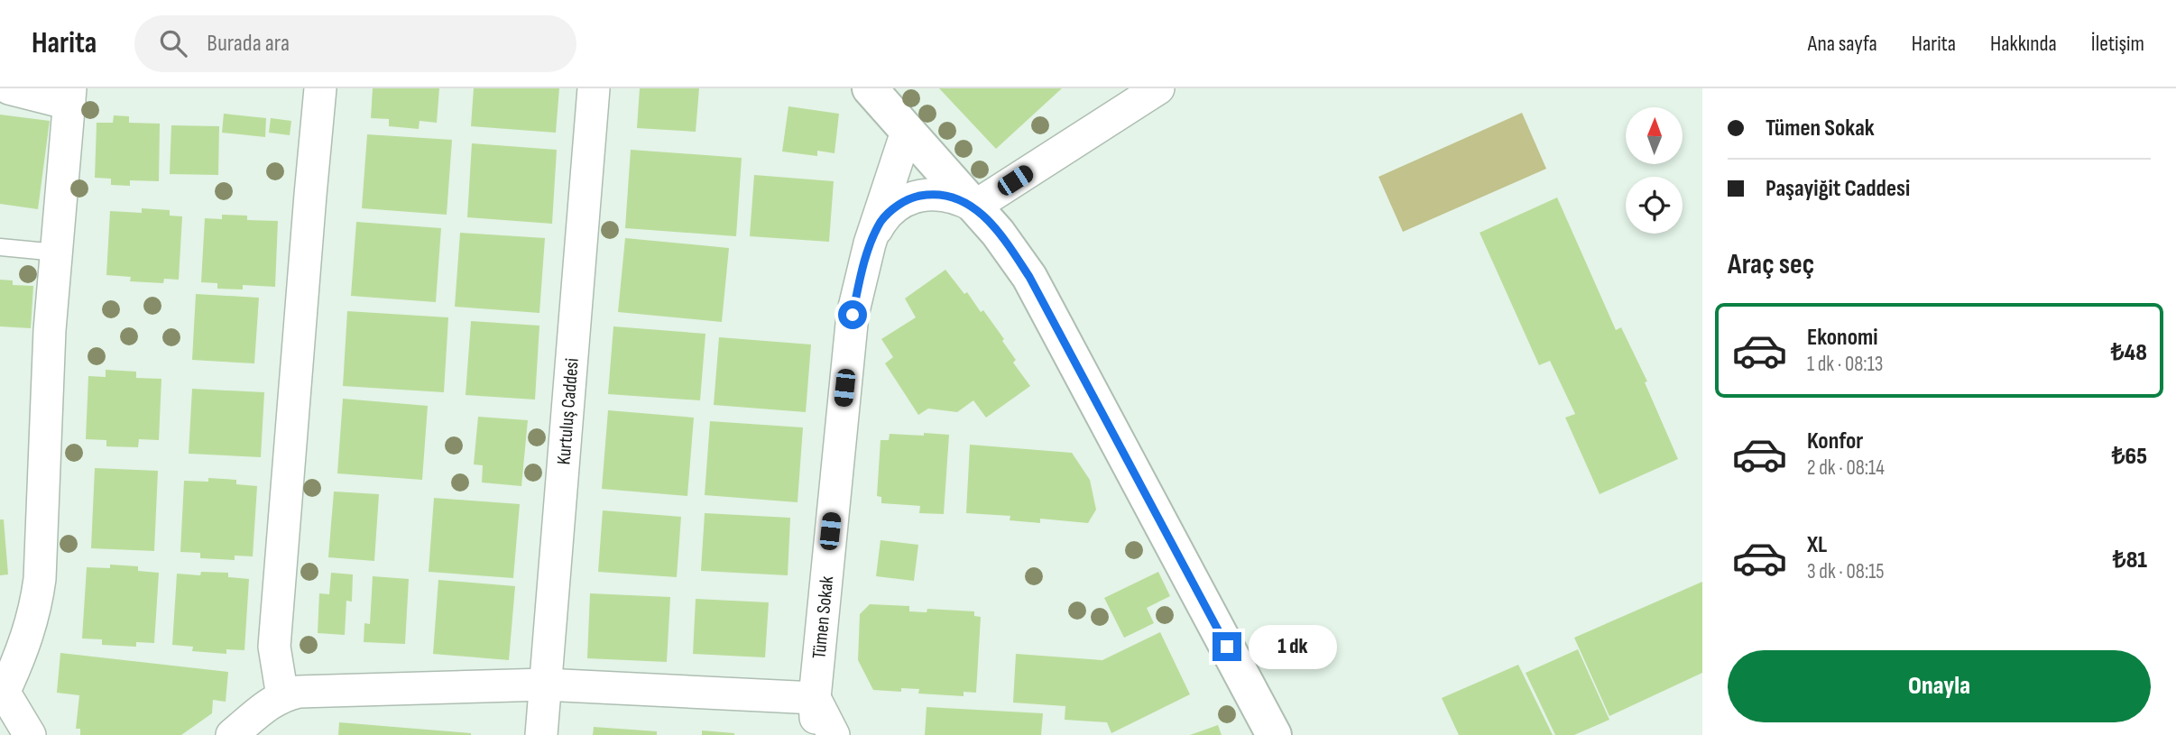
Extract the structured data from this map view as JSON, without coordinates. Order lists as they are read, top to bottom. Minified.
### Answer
{"streets":{"street":["Kurtuluş Caddesi","Tümen Sokak"]},"north":"top","page":{"header":"Harita","search":"Burada ara","nav":["Ana sayfa","Harita","Hakkında","İletişim"],"banner":["Tümen Sokak","Paşayiğit Caddesi"],"heading":"Araç seç","list":[{"name":"Ekonomi","note":"1 dk · 08:13","value":"₺48"},{"name":"Konfor","note":"2 dk · 08:14","value":"₺65"},{"name":"XL","note":"3 dk · 08:15","value":"₺81"}],"bubble":"1 dk","buttons":"Onayla"}}
